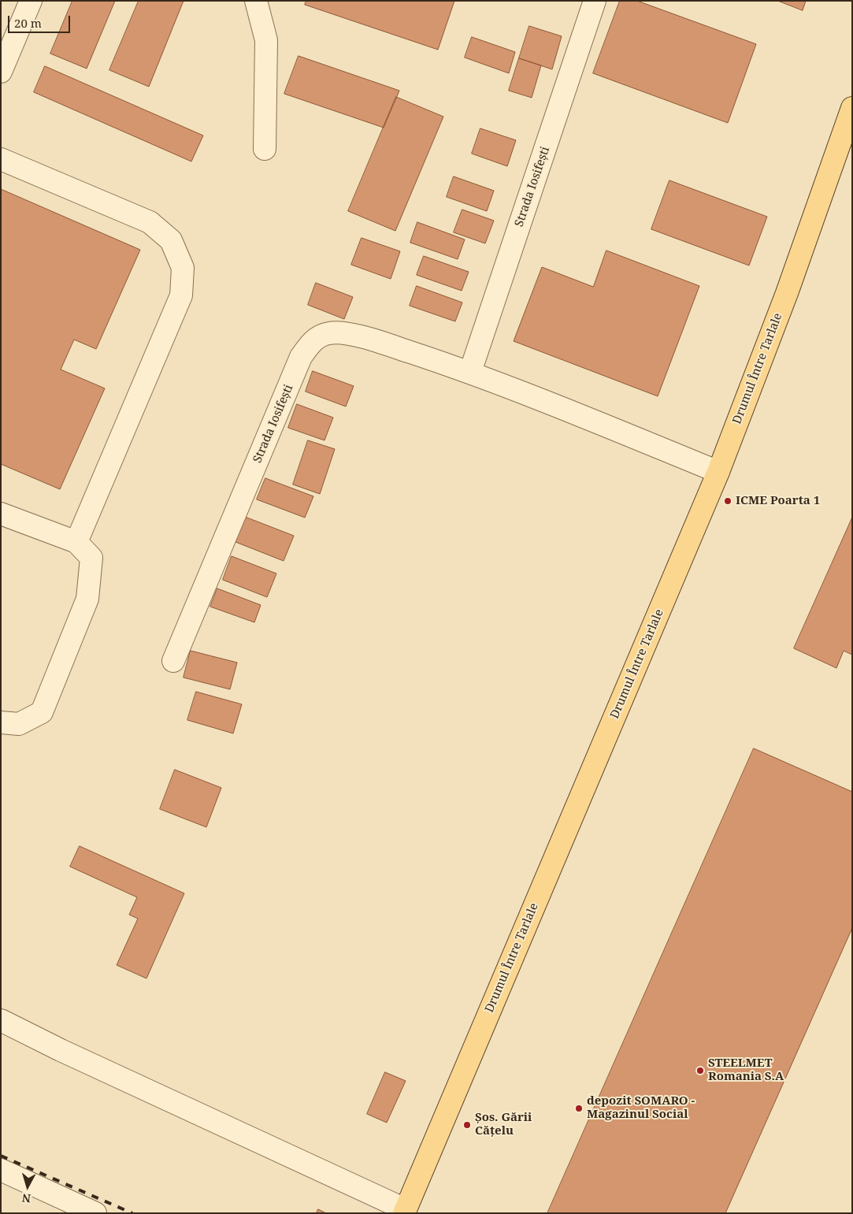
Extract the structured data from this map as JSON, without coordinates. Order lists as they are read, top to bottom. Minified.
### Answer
{"streets":{"main road":["Drumul Între Tarlale"],"street":["Strada Iosifești"]},"crossings":[["Strada Iosifești","Drumul Între Tarlale"]],"places":["ICME Poarta 1","STEELMET Romania S.A","depozit SOMARO - Magazinul Social","Șos. Gării Cățelu"],"scale_bar":"20 m","north":"bottom"}
